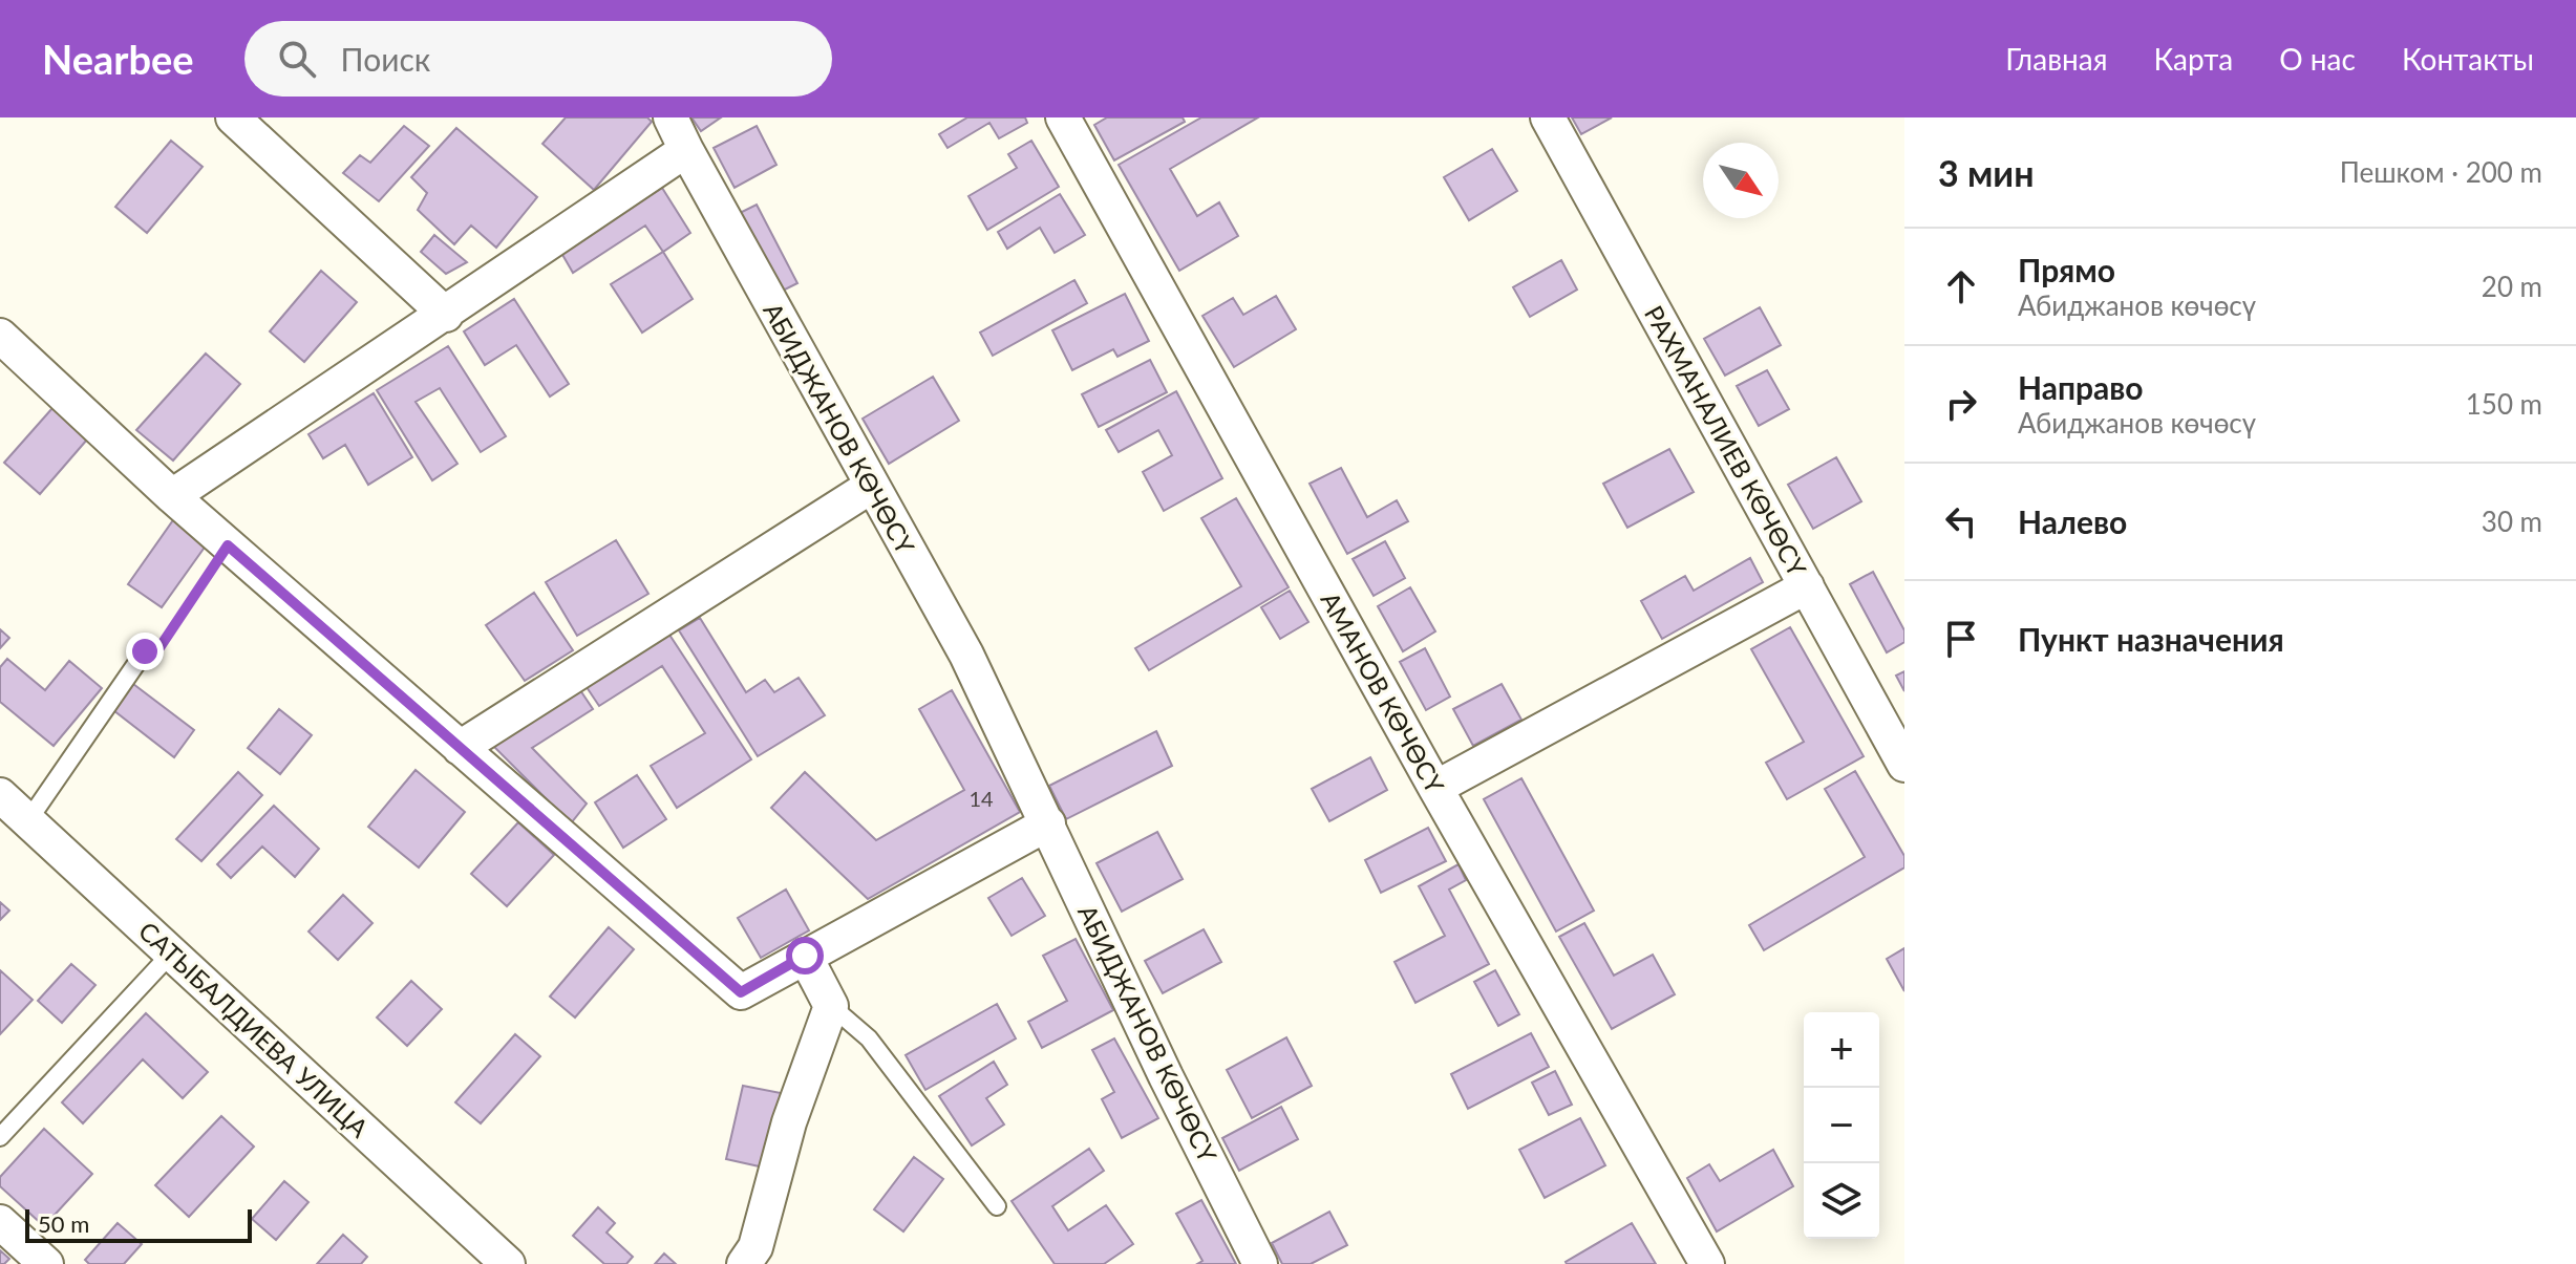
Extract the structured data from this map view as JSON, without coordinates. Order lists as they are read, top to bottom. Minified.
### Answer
{"streets":{"street":["АБИДЖАНОВ КӨЧӨСҮ","РАХМАНАЛИЕВ КӨЧӨСҮ","АМАНОВ КӨЧӨСҮ","САТЫБАЛДИЕВА УЛИЦА"]},"house_numbers":["14"],"scale_bar":"50 m","north":"bottom right","page":{"header":"Nearbee","search":"Поиск","nav":["Главная","Карта","О нас","Контакты"],"heading":["3 мин","Пешком · 200 m"],"list":[["Прямо","Абиджанов көчөсү","20 m"],["Направо","Абиджанов көчөсү","150 m"],["Налево","30 m"],"Пункт назначения"],"map_buttons":["+","−"],"scale":"50 m"}}
